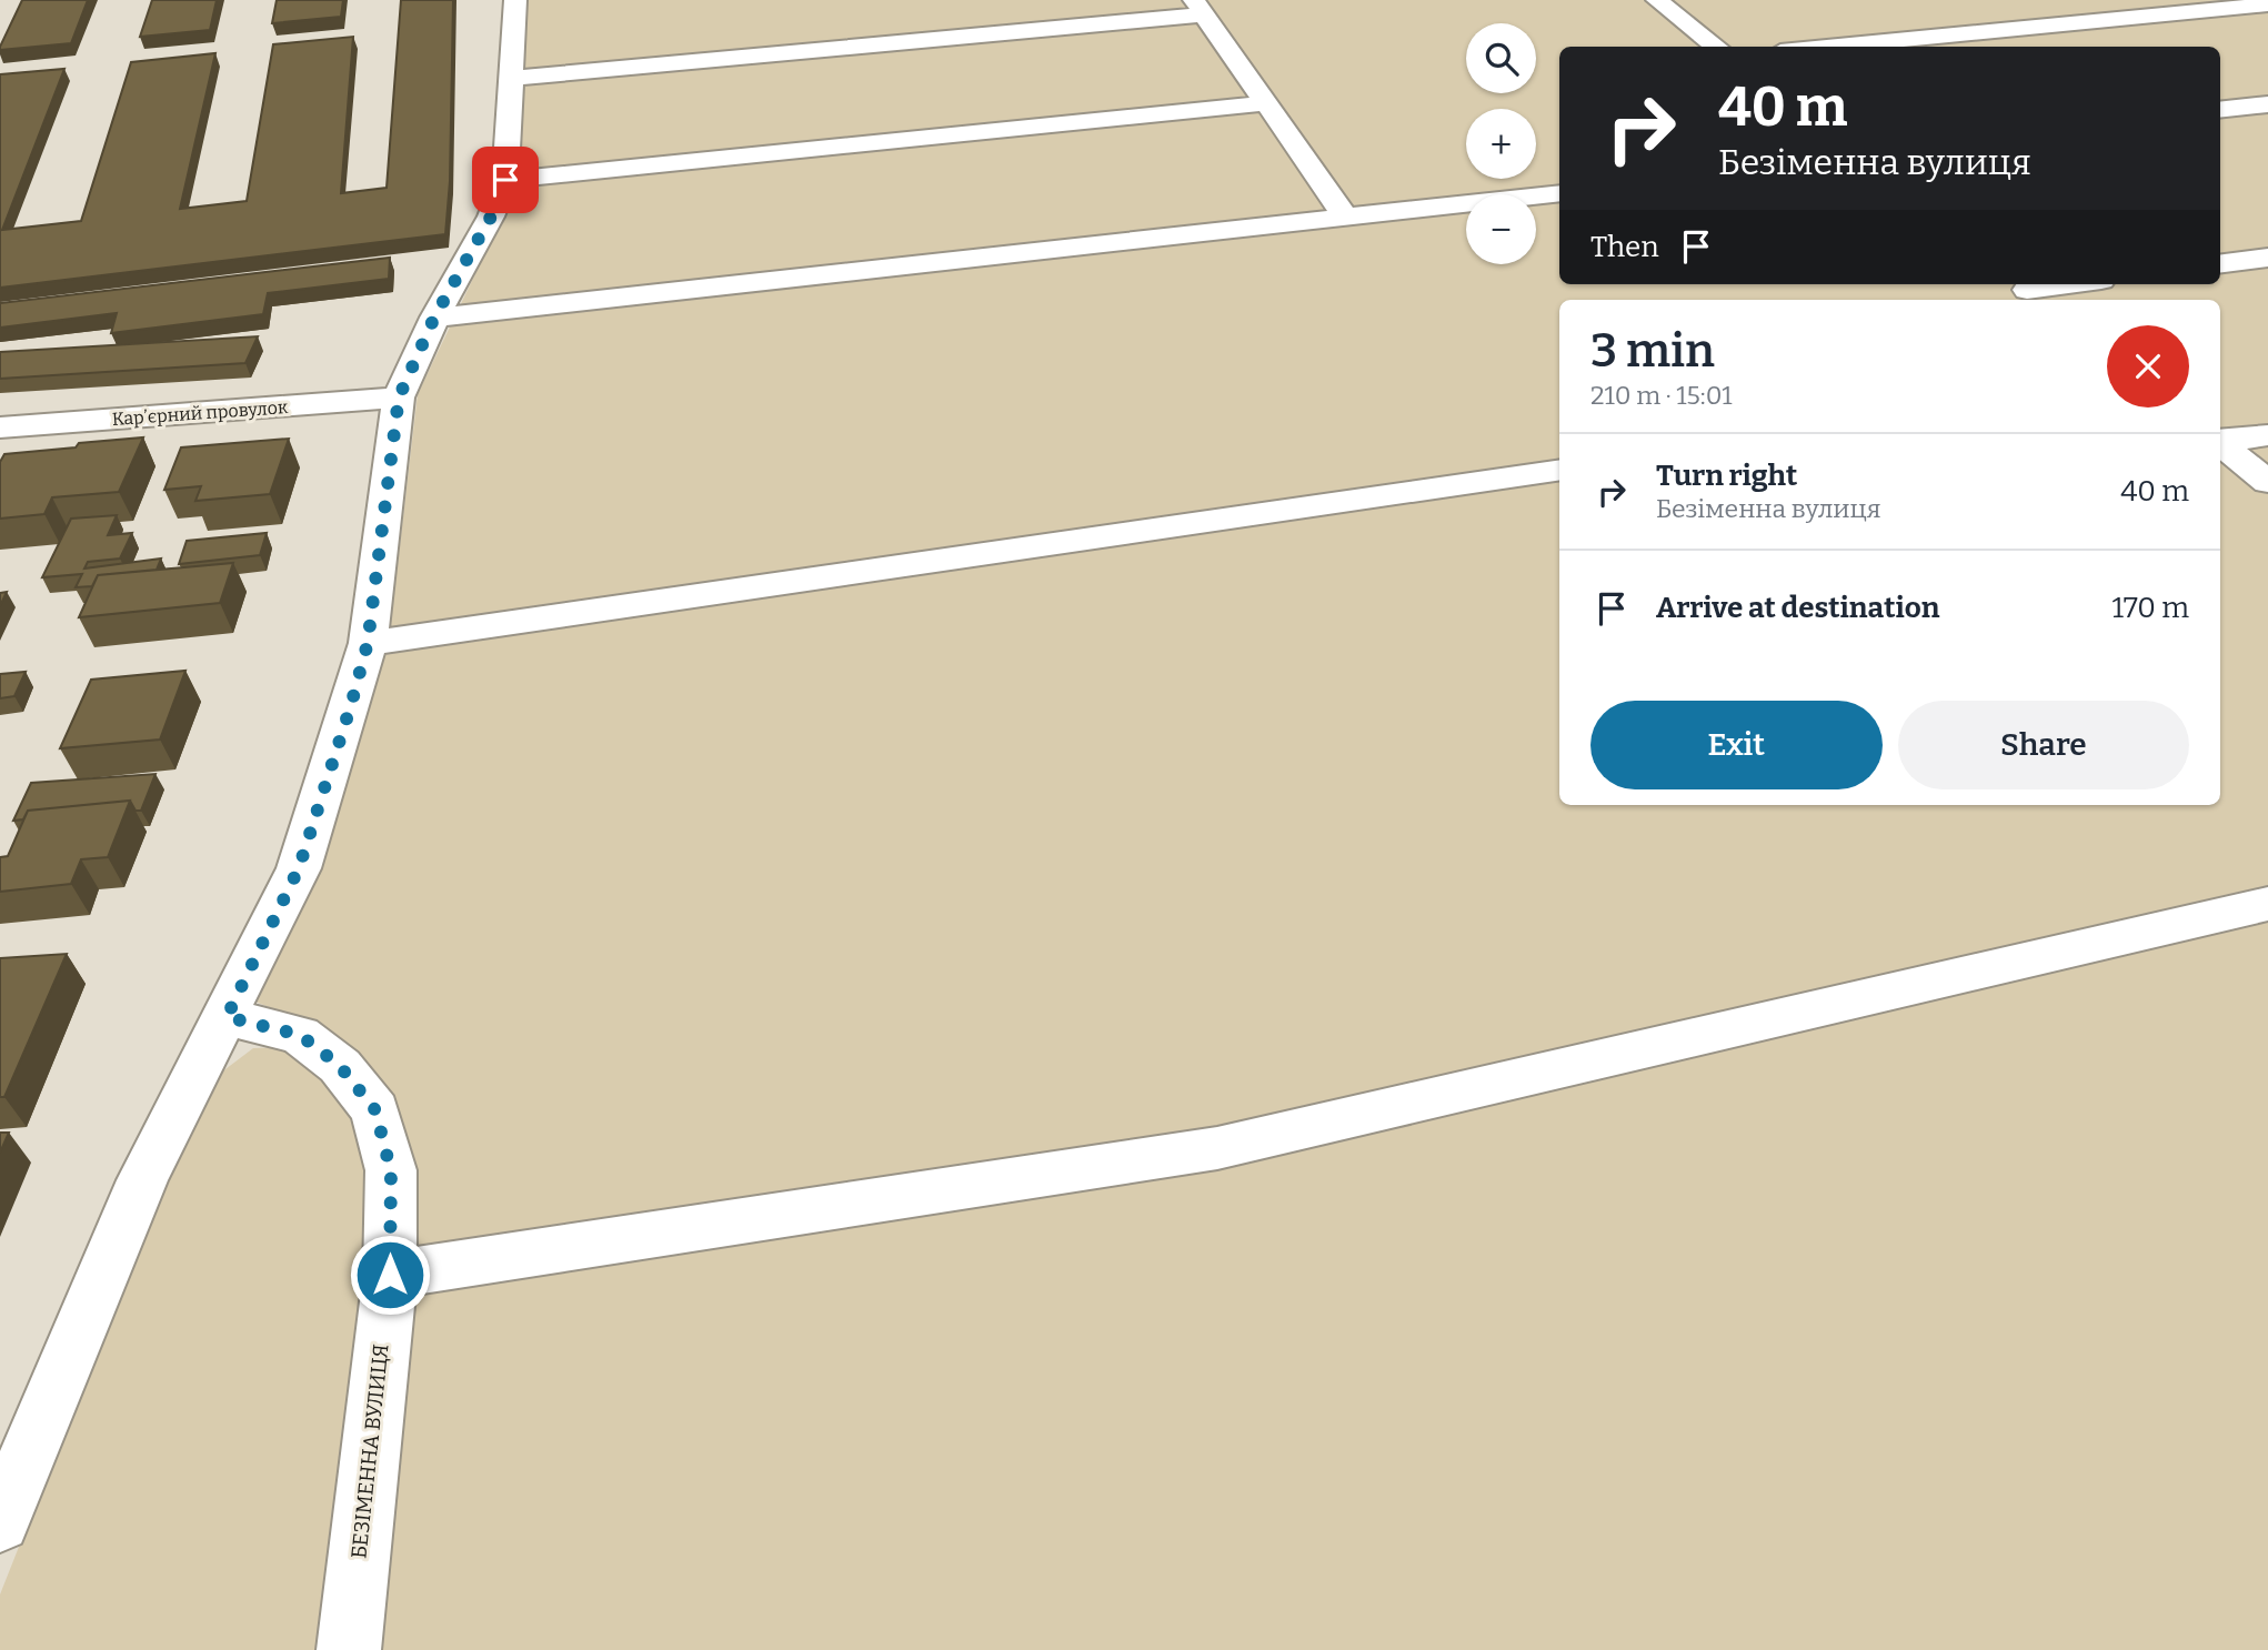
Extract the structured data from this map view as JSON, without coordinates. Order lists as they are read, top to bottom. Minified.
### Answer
{"streets":{"street":["Карʼєрний провулок","БЕЗІМЕННА ВУЛИЦЯ"]},"page":{"map_buttons":["+","−"],"turn":["40 m","Безіменна вулиця"],"then":"Then","heading":["3 min","210 m · 15:01"],"list":[{"name":"Turn right","note":"Безіменна вулиця","value":"40 m"},{"name":"Arrive at destination","value":"170 m"}],"buttons":["Exit","Share"]}}
